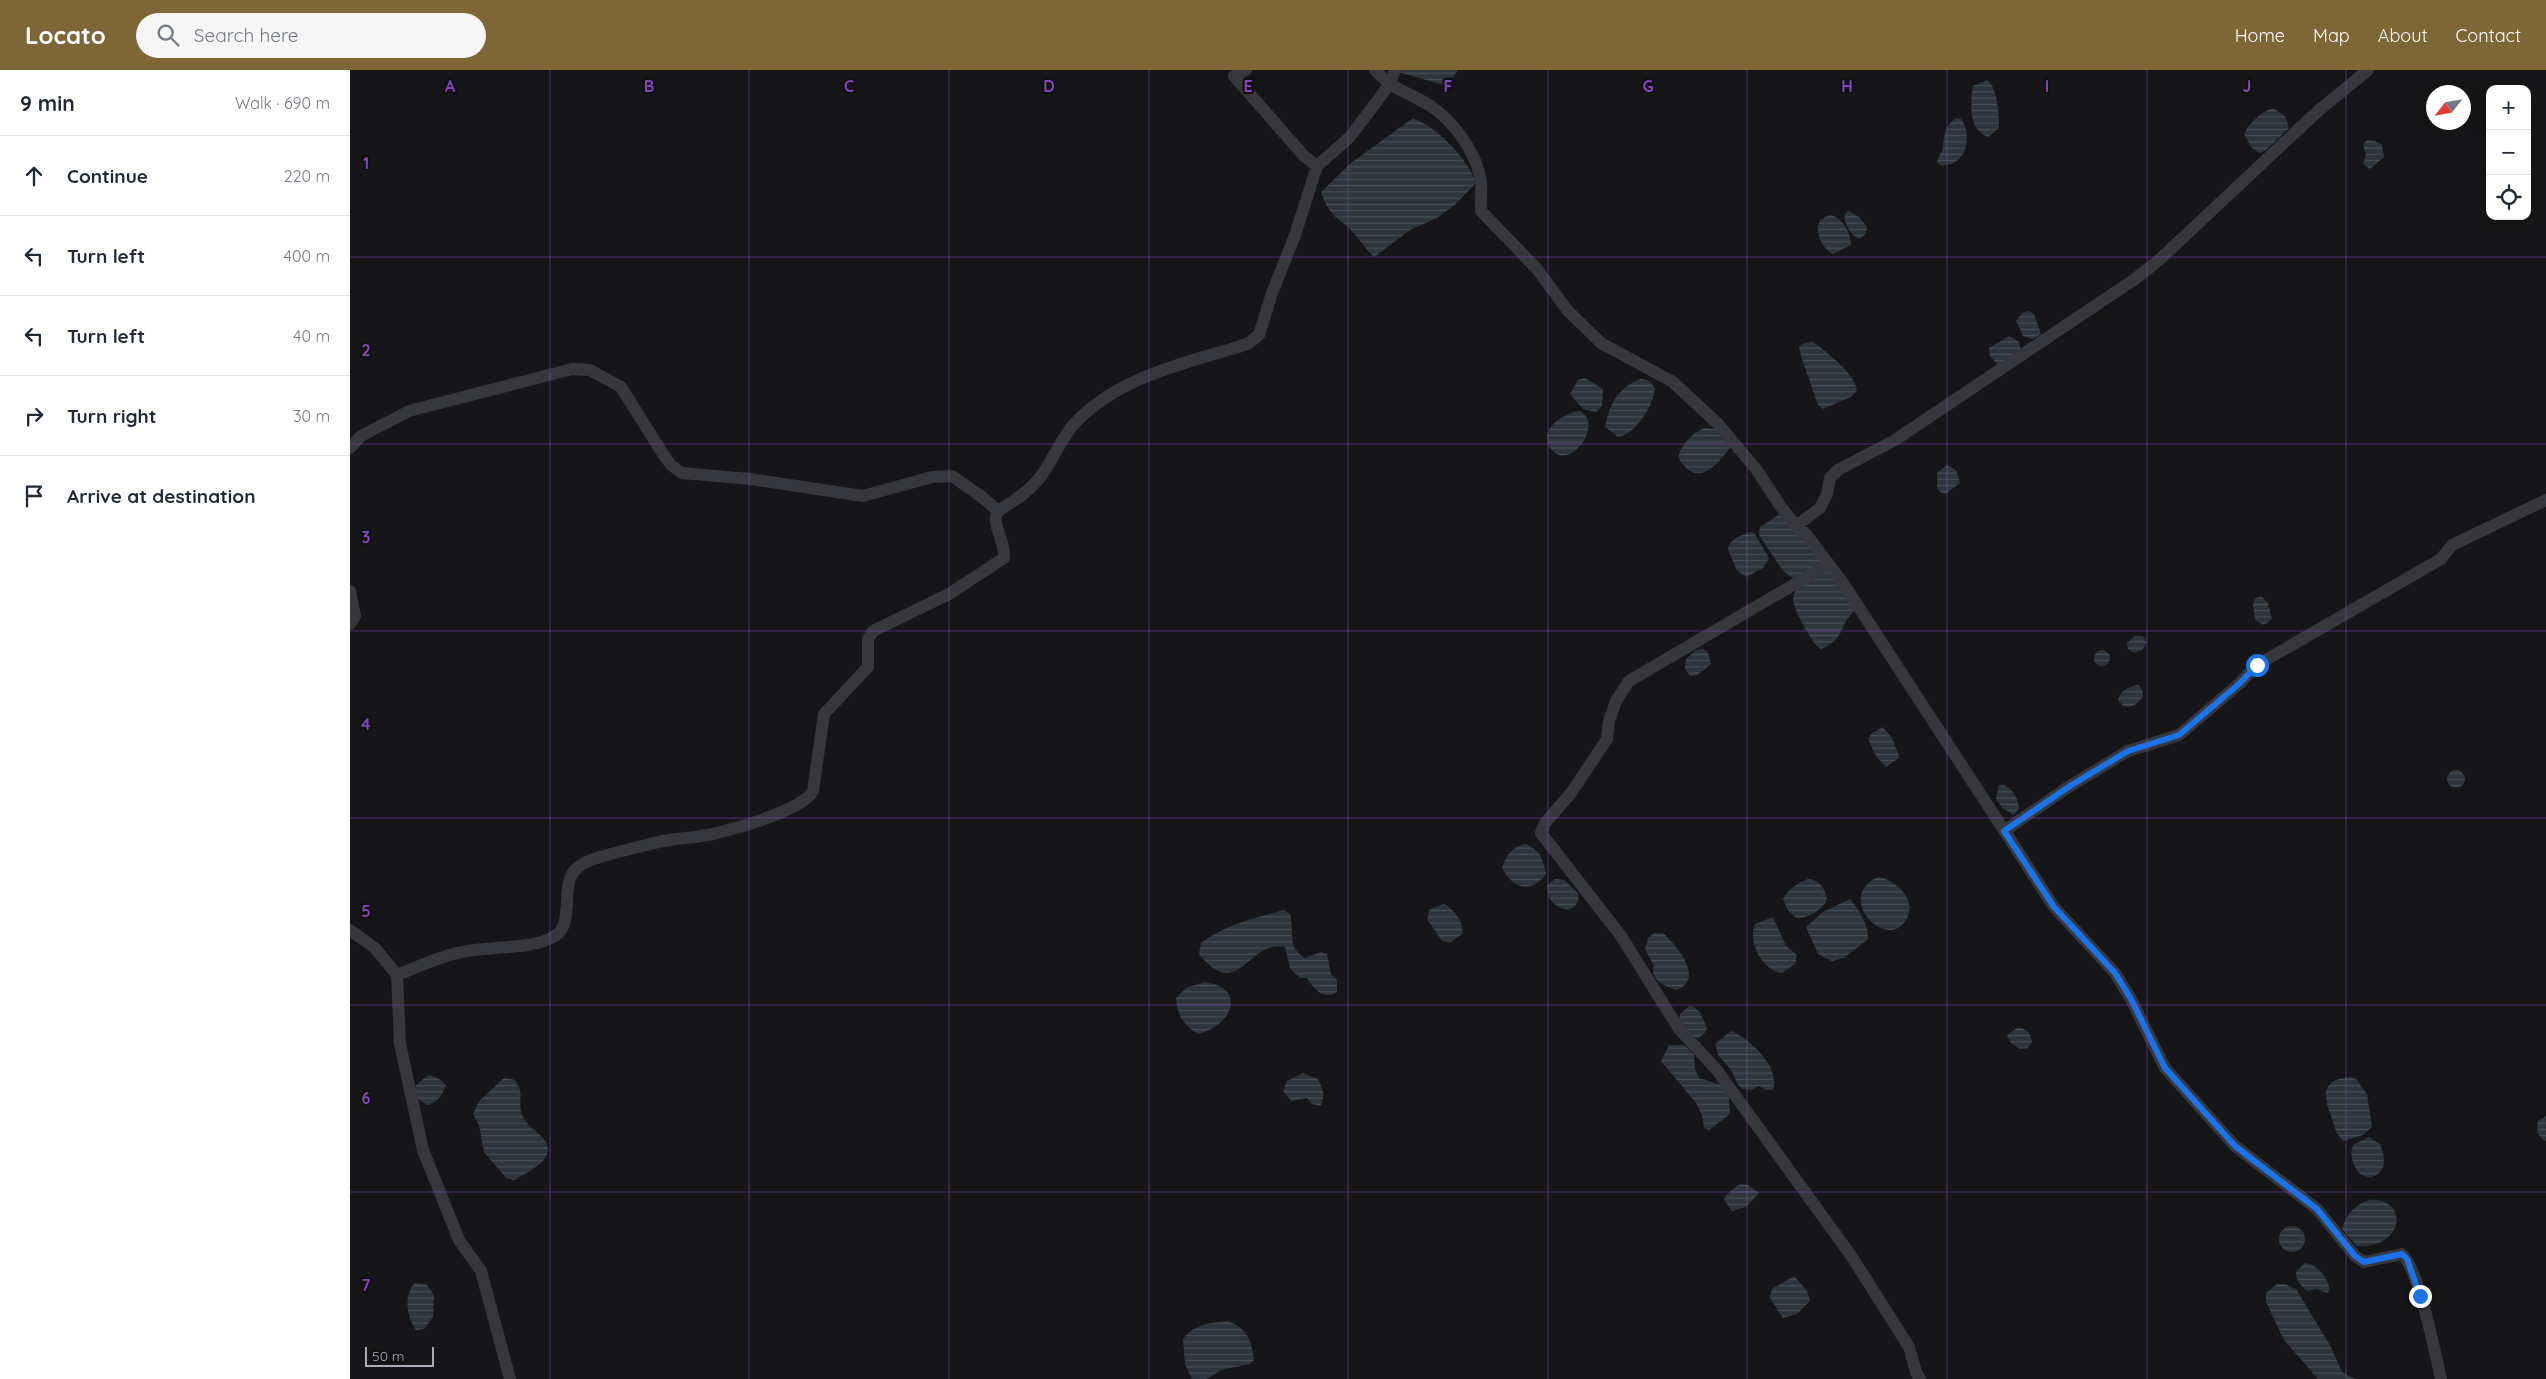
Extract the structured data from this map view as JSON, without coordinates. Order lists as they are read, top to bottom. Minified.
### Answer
{"scale_bar":"50 m","north":"bottom left","page":{"header":"Locato","search":"Search here","nav":["Home","Map","About","Contact"],"heading":["9 min","Walk · 690 m"],"map_buttons":["+","−"],"list":[["Continue","220 m"],["Turn left","400 m"],["Turn left","40 m"],["Turn right","30 m"],"Arrive at destination"],"scale":"50 m"},"grid":{"columns":["A","B","C","D","E","F","G","H","I","J"],"rows":["1","2","3","4","5","6","7"]}}
